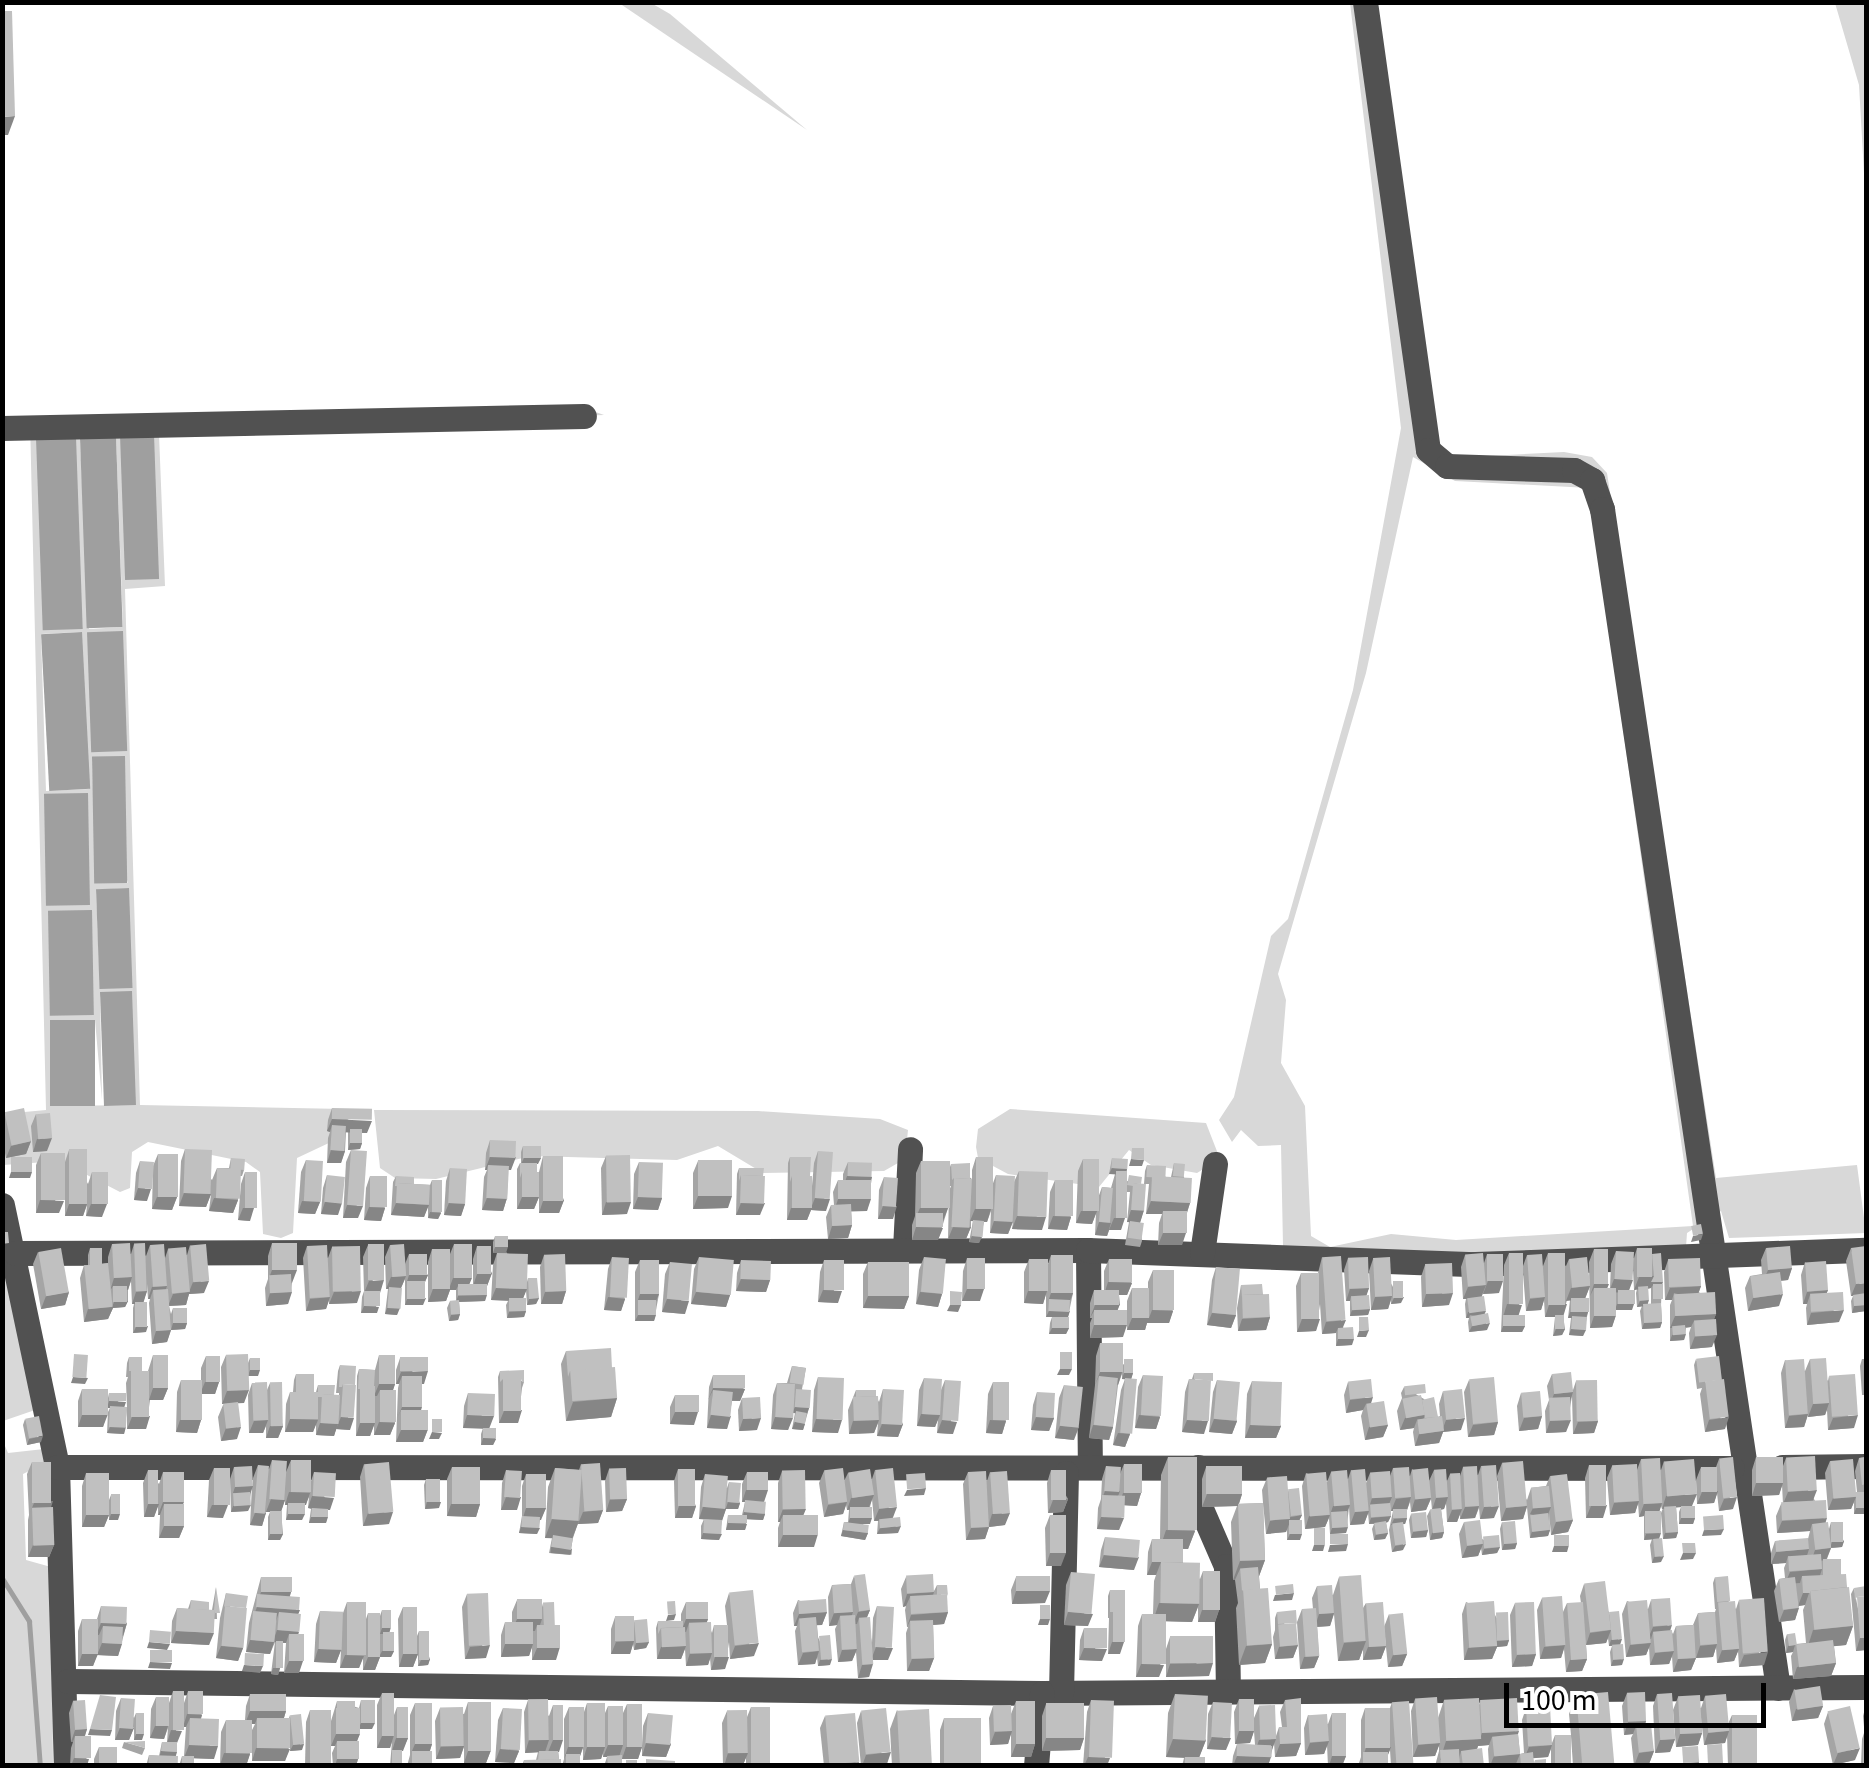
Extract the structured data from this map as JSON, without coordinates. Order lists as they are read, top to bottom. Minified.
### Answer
{"scale_bar":"100 m"}
